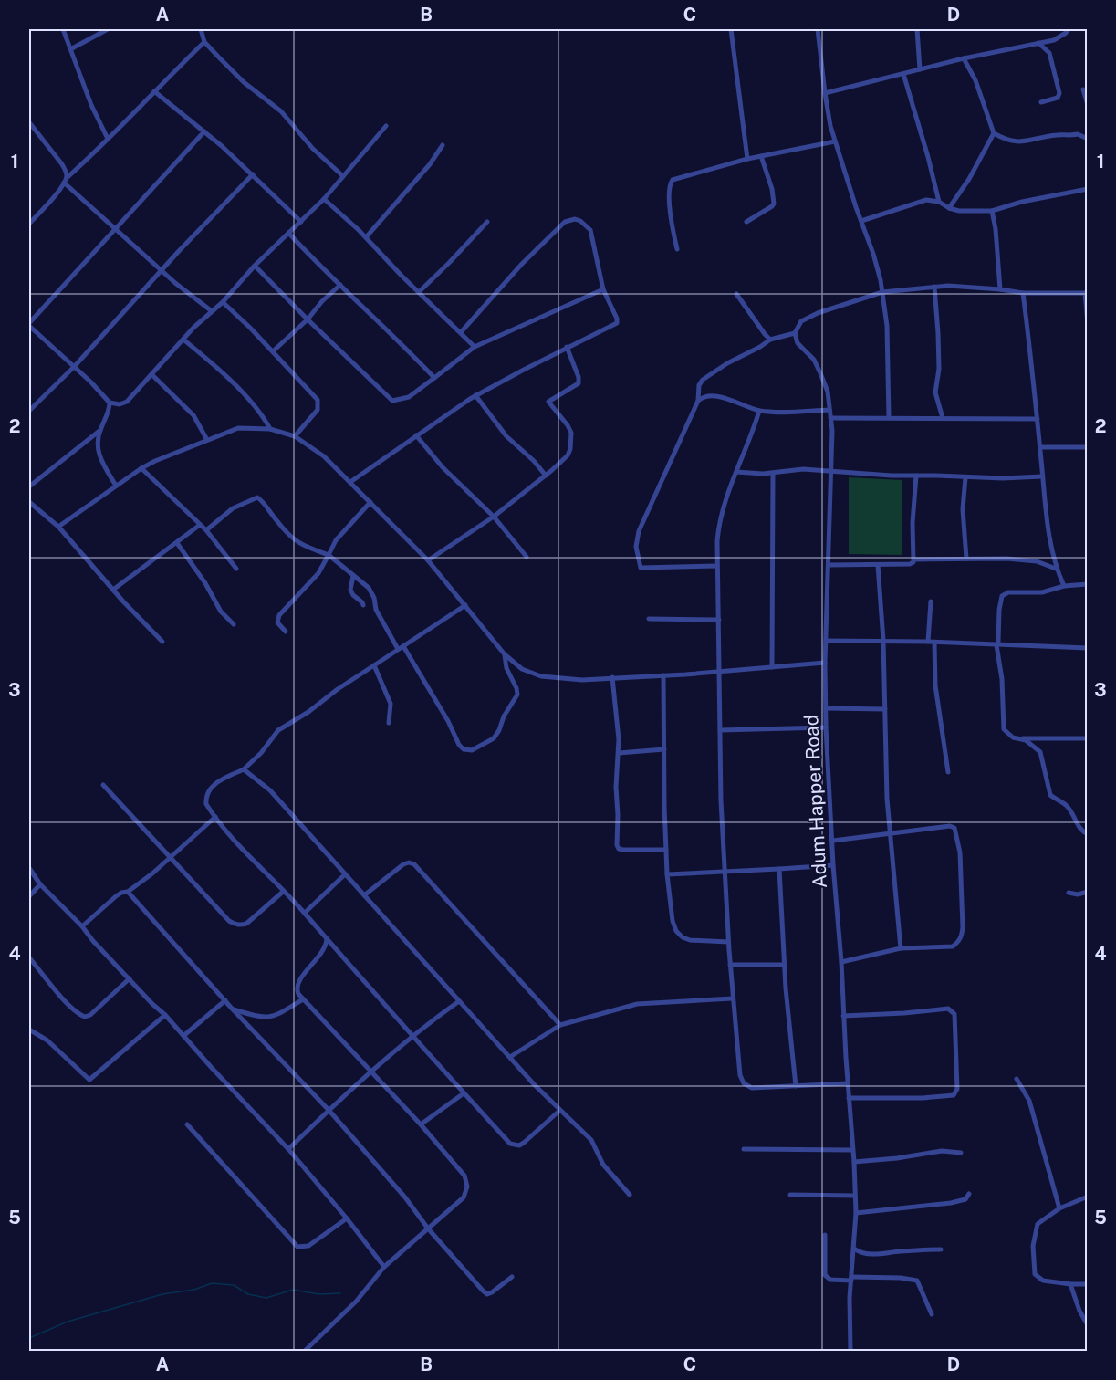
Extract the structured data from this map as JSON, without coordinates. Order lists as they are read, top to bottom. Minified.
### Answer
{"streets":{"street":["Adum Happer Road"]},"grid":{"columns":["A","B","C","D"],"rows":["1","2","3","4","5"]}}
